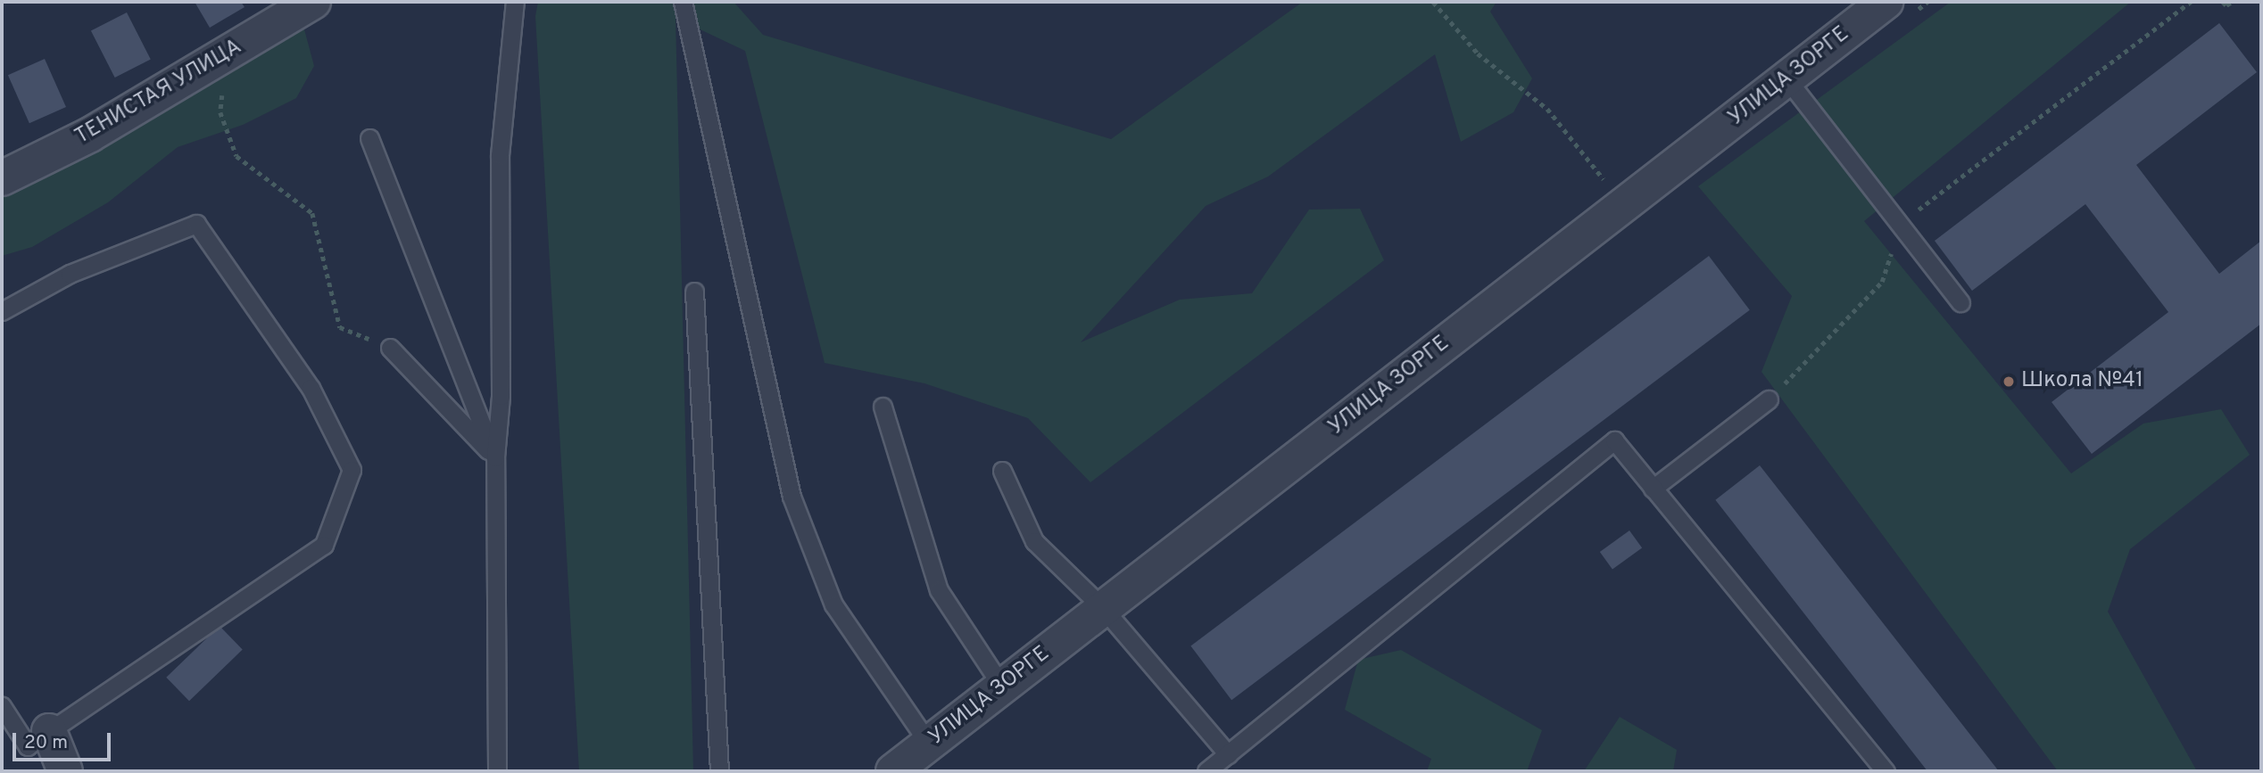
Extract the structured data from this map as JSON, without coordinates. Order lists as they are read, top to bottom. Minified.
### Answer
{"streets":{"street":["УЛИЦА ЗОРГЕ","ТЕНИСТАЯ УЛИЦА"]},"places":["Школа №41"],"scale_bar":"20 m"}
